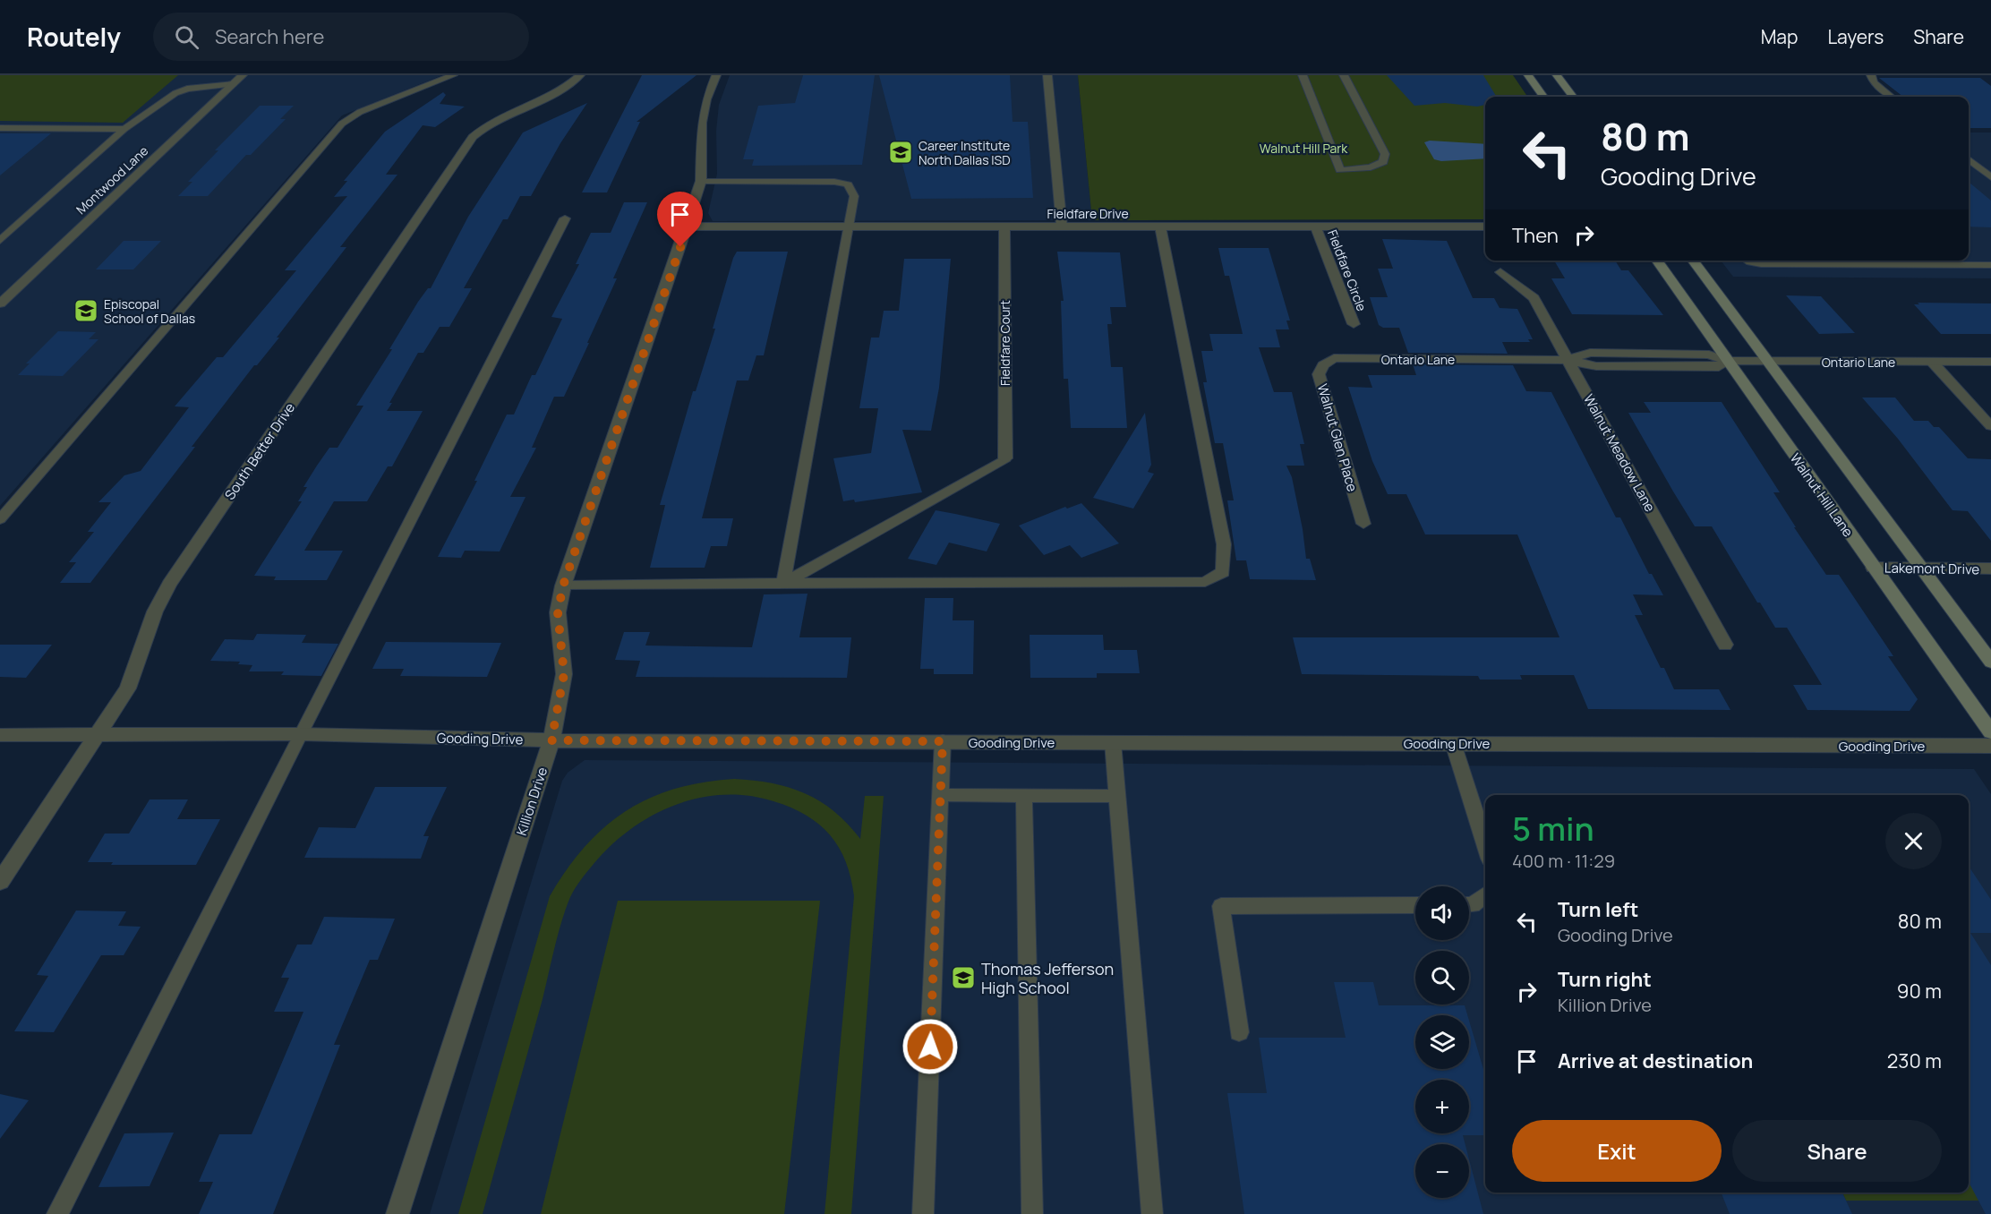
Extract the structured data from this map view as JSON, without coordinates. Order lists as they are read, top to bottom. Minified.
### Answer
{"streets":{"main road":["Walnut Hill Lane"],"street":["Montwood Lane","Fieldfare Drive","Fieldfare Circle","Fieldfare Court","Ontario Lane","Walnut Glen Place","South Better Drive","Walnut Meadow Lane","Lakemont Drive","Gooding Drive","Killion Drive"]},"crossings":[["Fieldfare Drive","Fieldfare Circle"],["Fieldfare Drive","Fieldfare Court"],["Fieldfare Drive","Killion Drive"],["Ontario Lane","Walnut Glen Place"],["Ontario Lane","Walnut Meadow Lane"],["Ontario Lane","Walnut Hill Lane"],["South Better Drive","Gooding Drive"],["Walnut Hill Lane","Lakemont Drive"],["Gooding Drive","Killion Drive"]],"parks":["Walnut Hill Park"],"places":{"school or university":["Career Institute North Dallas ISD","Episcopal School of Dallas","Thomas Jefferson High School"]},"page":{"header":"Routely","search":"Search here","nav":["Map","Layers","Share"],"turn":["80 m","Gooding Drive"],"then":"Then","heading":["5 min","400 m · 11:29"],"map_buttons":["+","−"],"list":[{"name":"Turn left","note":"Gooding Drive","value":"80 m"},{"name":"Turn right","note":"Killion Drive","value":"90 m"},{"name":"Arrive at destination","value":"230 m"}],"buttons":["Exit","Share"]}}
